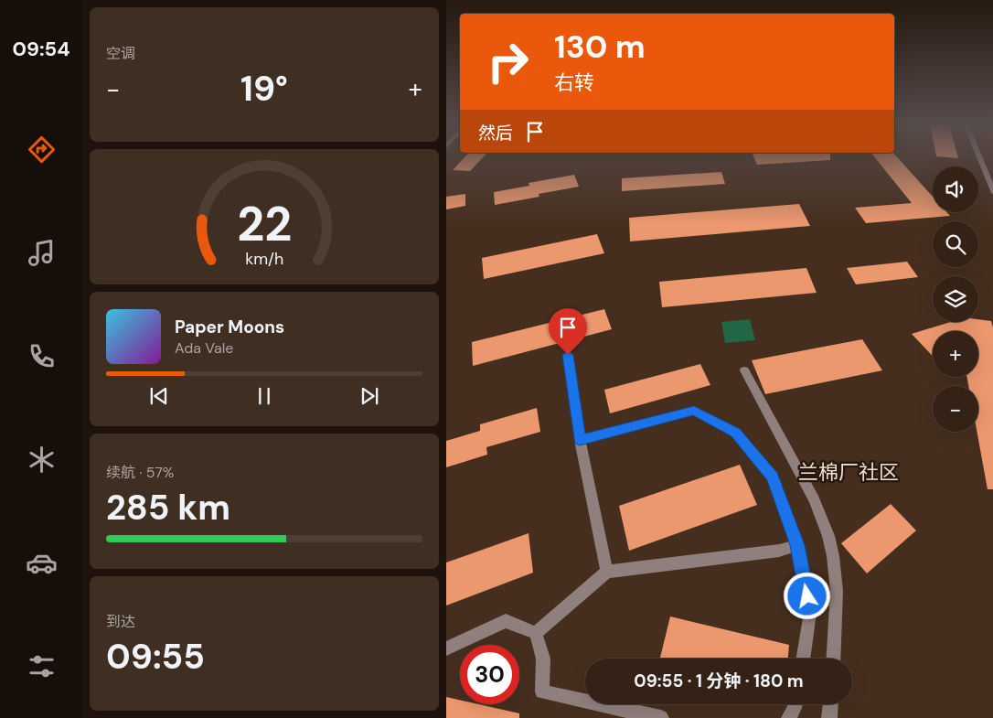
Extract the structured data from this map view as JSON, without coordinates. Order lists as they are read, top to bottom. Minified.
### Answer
{"districts":["兰棉厂社区"],"page":{"tabs":"09:54","tile":["空调",["续航 · 57%","285 km"],["到达","09:55"]],"turn":["130 m","右转"],"heat":["−","19°","+"],"then":"然后","map_buttons":["+","−"],"song":["Paper Moons","Ada Vale"],"limit":"30","trip":"09:55 · 1 分钟 · 180 m","gauge":["22","km/h"]}}
